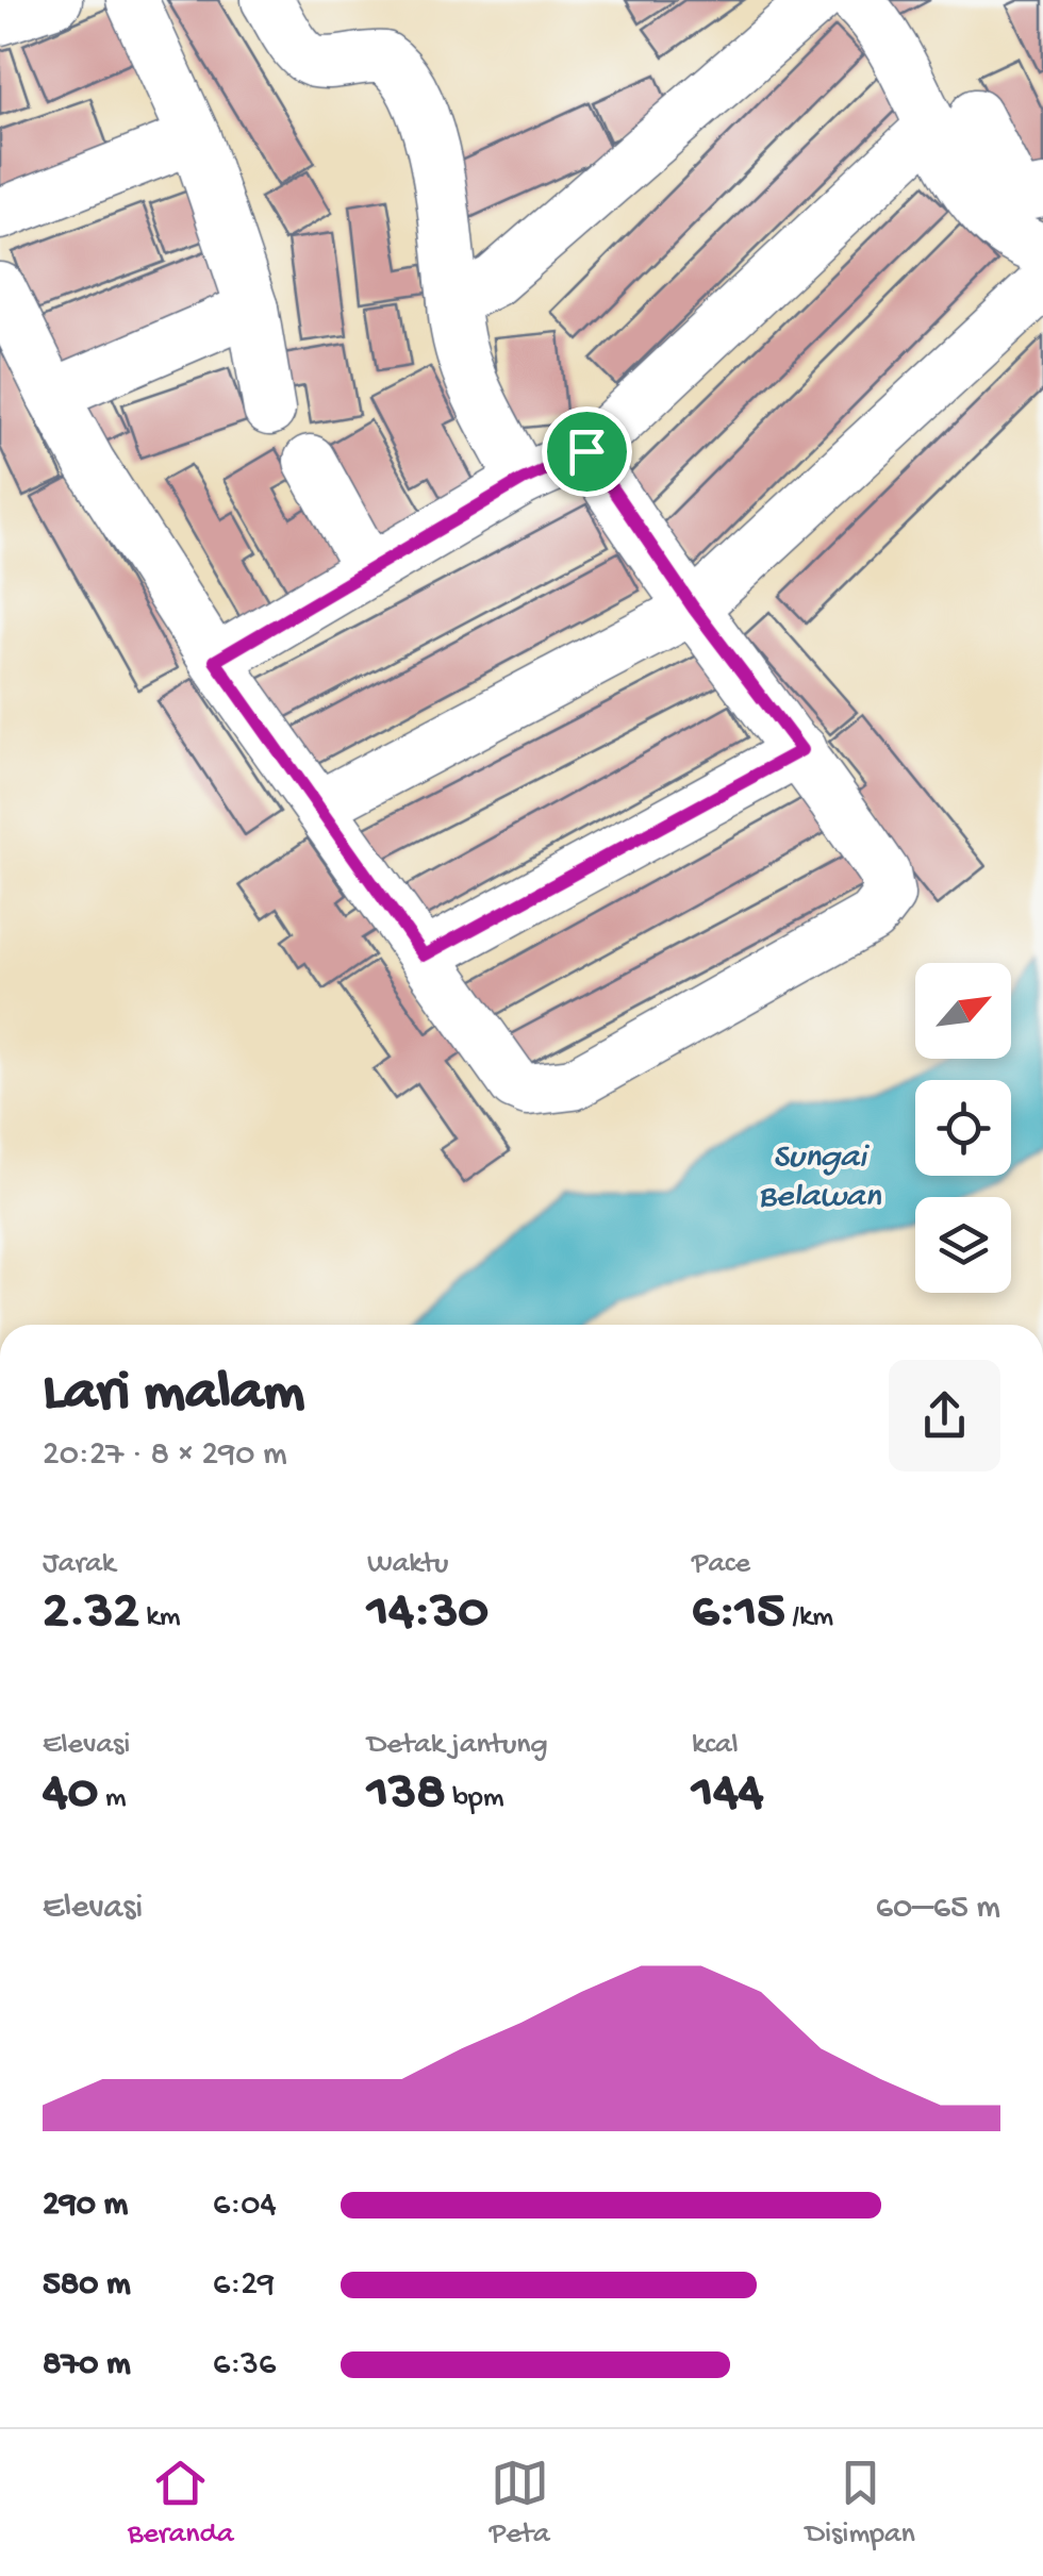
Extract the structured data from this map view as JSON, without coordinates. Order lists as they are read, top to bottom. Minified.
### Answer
{"water":["Sungai Belawan"],"north":"top right","page":{"heading":["Lari malam","20:27 · 8 × 290 m"],"stats":[["Jarak","2.32 km"],["Waktu","14:30"],["Pace","6:15 /km"],["Elevasi","40 m"],["Detak jantung","138 bpm"],["kcal","144"]],"chart":["Elevasi","60–65 m"],"list":[{"name":"290 m","note":"6:04"},{"name":"580 m","note":"6:29"},{"name":"870 m","note":"6:36"}],"tabs":["Beranda","Peta","Disimpan"]}}
